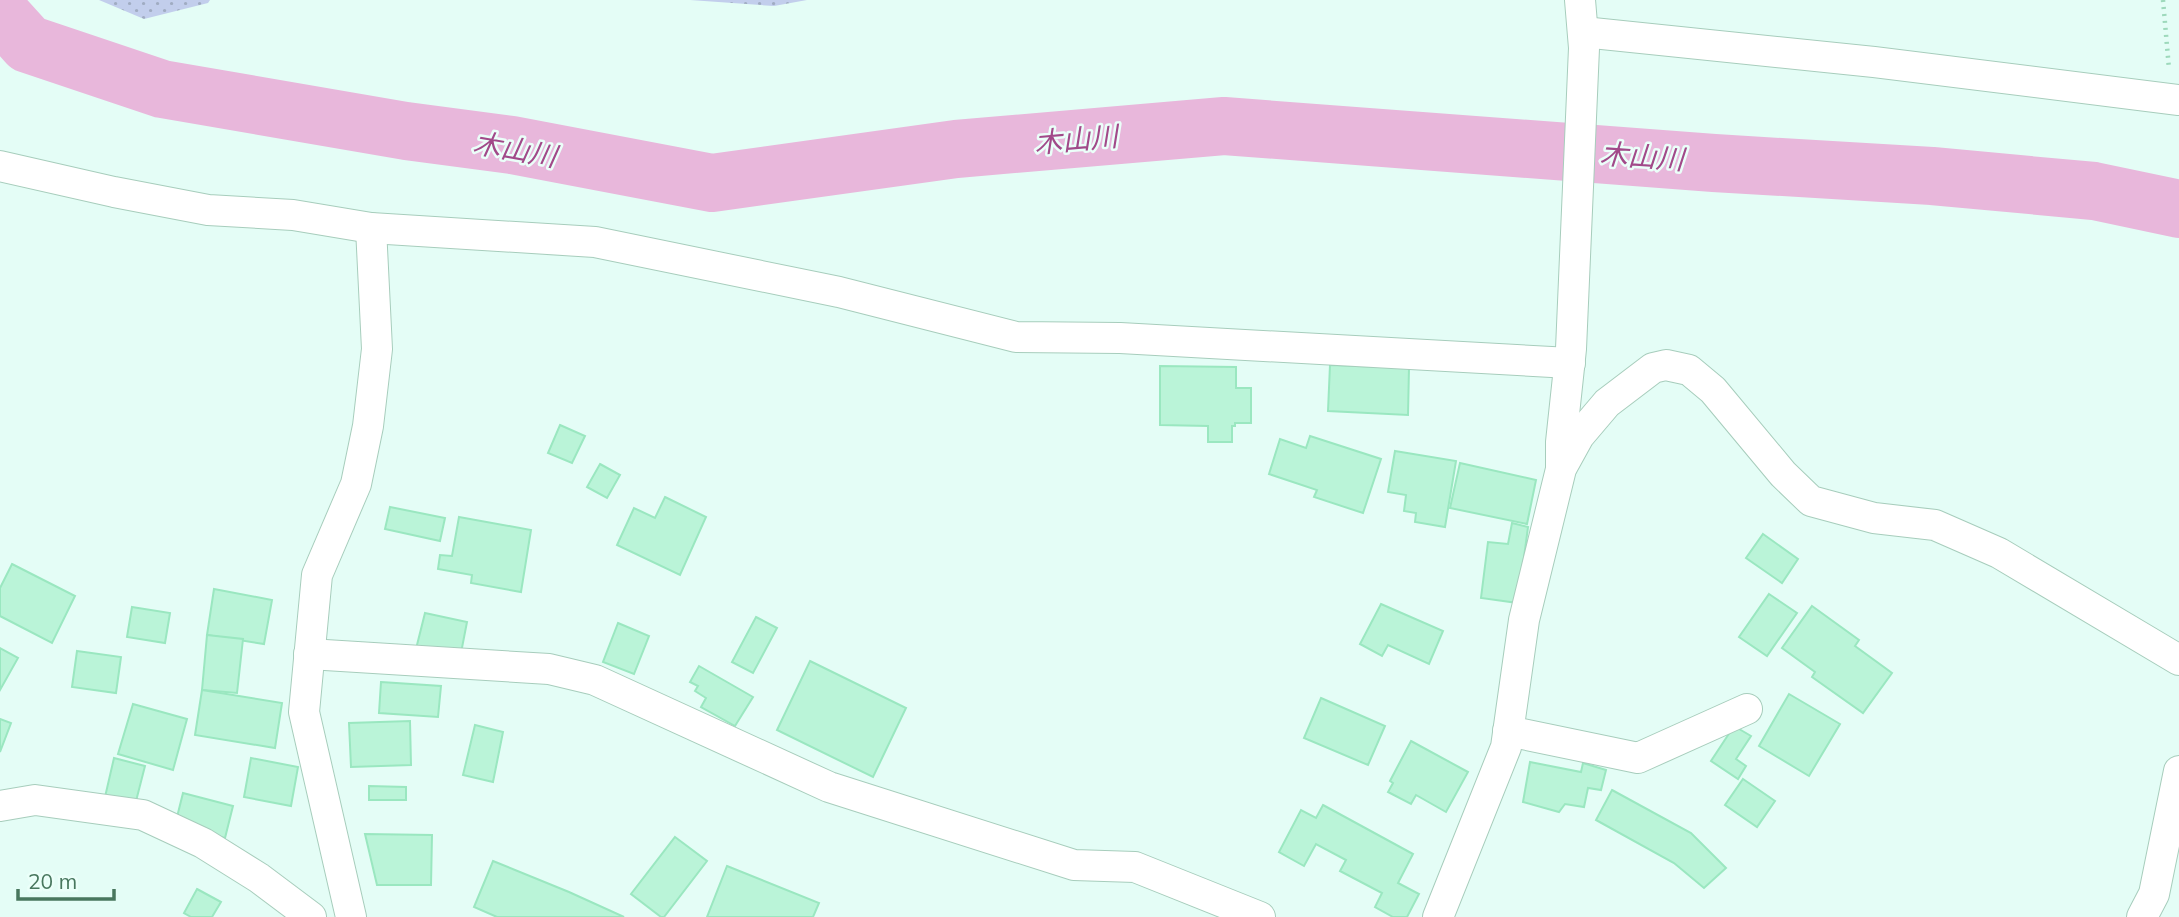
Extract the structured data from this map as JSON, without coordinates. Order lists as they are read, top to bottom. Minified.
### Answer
{"water":["木山川"],"scale_bar":"20 m"}
